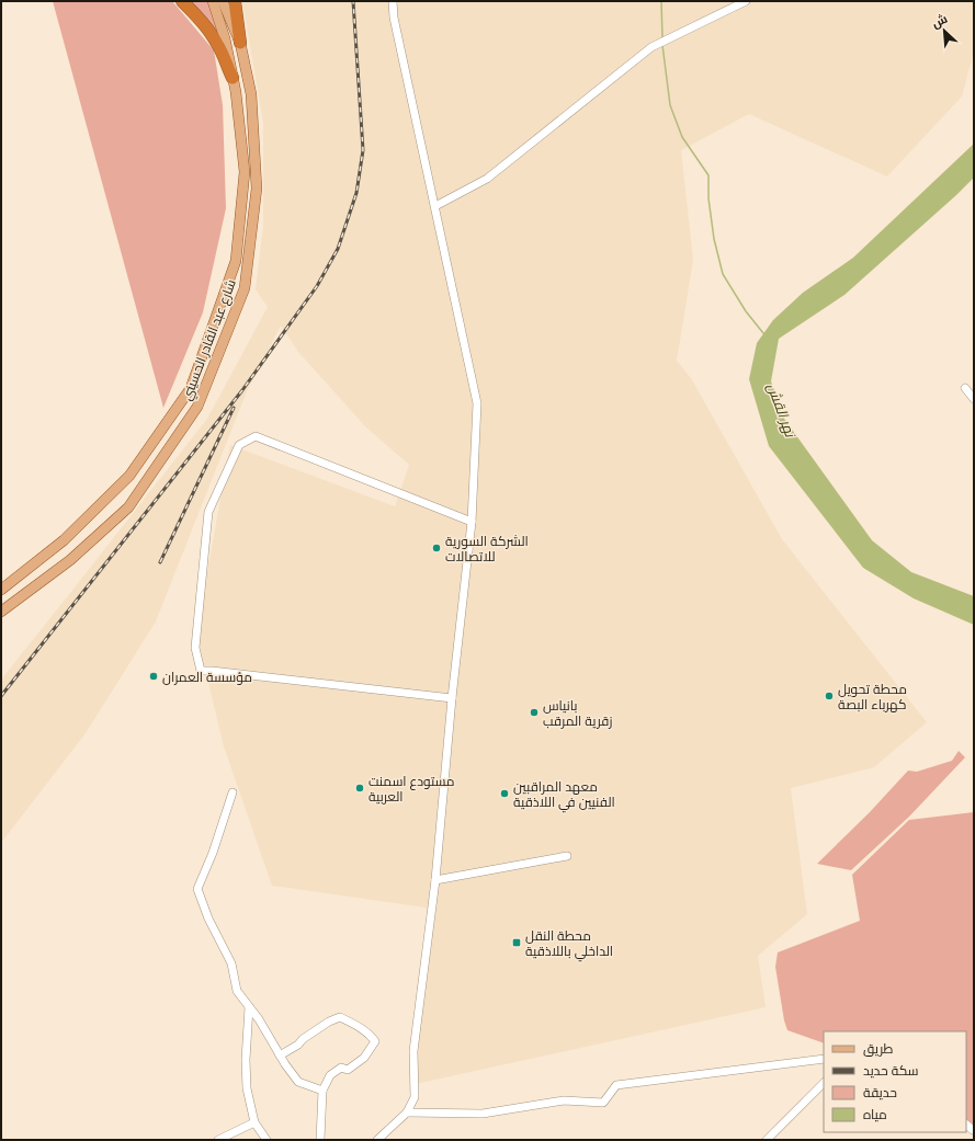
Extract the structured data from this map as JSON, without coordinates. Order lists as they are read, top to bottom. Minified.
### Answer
{"streets":{"main road":["شارع عبد القادر الحسيني"]},"water":["نهر القش"],"places":{"other":["الشركة السورية للاتصالات","مؤسسة العمران","محطة تحويل كهرباء البصة","بانياس زقرية المرقب","مستودع اسمنت العربية","معهد المراقبين الفنيين في اللاذقية"],"transit":["محطة النقل الداخلي باللاذقية"]},"legend":["طريق","سكة حديد","حديقة","مياه"],"north":"top left"}
